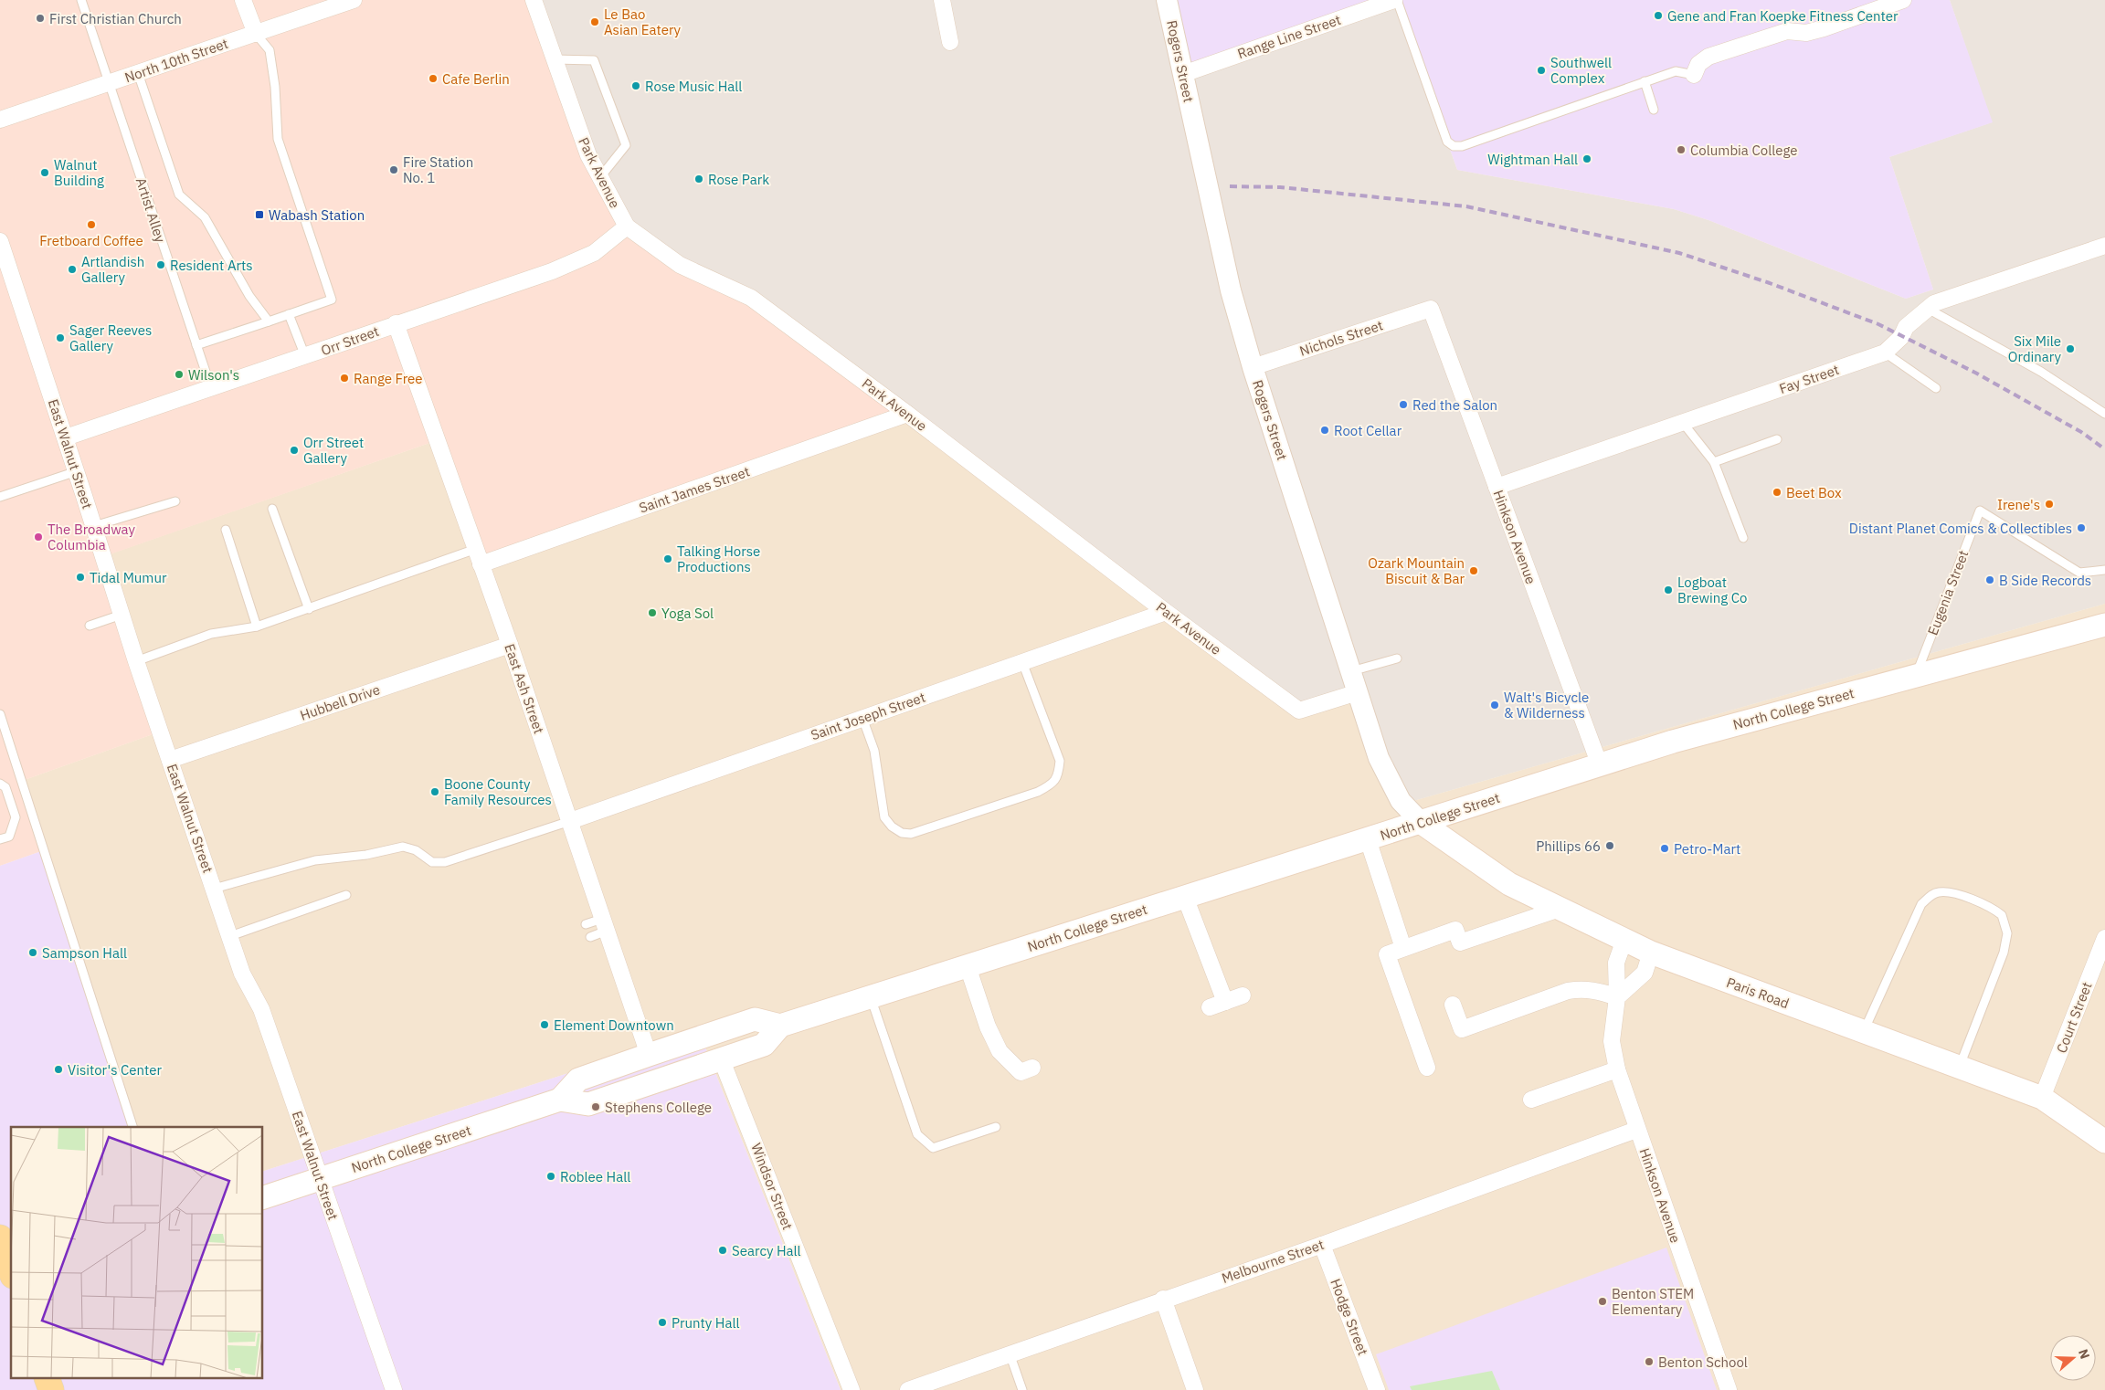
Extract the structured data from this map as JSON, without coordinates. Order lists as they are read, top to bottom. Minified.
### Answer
{"streets":{"main road":["North College Street","Paris Road"],"street":["Range Line Street","North 10th Street","Rogers Street","Park Avenue","Nichols Street","Orr Street","Fay Street","East Walnut Street","Saint James Street","Hinkson Avenue","East Ash Street","Hubbell Drive","Saint Joseph Street","Court Street","Windsor Street","Melbourne Street","Hodge Street"],"lane":["Artist Alley","Eugenia Street"]},"crossings":[["Range Line Street","Rogers Street"],["North 10th Street","Artist Alley"],["Rogers Street","Park Avenue"],["Rogers Street","Nichols Street"],["Rogers Street","North College Street"],["Rogers Street","Paris Road"],["Park Avenue","Orr Street"],["Park Avenue","Saint James Street"],["Park Avenue","Saint Joseph Street"],["Artist Alley","Orr Street"],["Nichols Street","Hinkson Avenue"],["Orr Street","East Walnut Street"],["Orr Street","East Ash Street"],["Fay Street","Hinkson Avenue"],["East Walnut Street","Hubbell Drive"],["East Walnut Street","North College Street"],["Saint James Street","East Ash Street"],["Hinkson Avenue","North College Street"],["Hinkson Avenue","Paris Road"],["Hinkson Avenue","Melbourne Street"],["Eugenia Street","North College Street"],["East Ash Street","Hubbell Drive"],["East Ash Street","Saint Joseph Street"],["North College Street","Paris Road"],["North College Street","Windsor Street"],["Paris Road","Court Street"],["Melbourne Street","Hodge Street"]],"places":{"other":["Gene and Fran Koepke Fitness Center","First Christian Church","Le Bao Asian Eatery","Southwell Complex","Cafe Berlin","Rose Music Hall","Columbia College","Wightman Hall","Fire Station No. 1","Walnut Building","Rose Park","Fretboard Coffee","Resident Arts","Artlandish Gallery","Sager Reeves Gallery","Six Mile Ordinary","Wilson's","Range Free","Red the Salon","Root Cellar","Orr Street Gallery","Beet Box","Irene's","Distant Planet Comics & Collectibles","The Broadway Columbia","Talking Horse Productions","Ozark Mountain Biscuit & Bar","Tidal Mumur","B Side Records","Logboat Brewing Co","Yoga Sol","Walt's Bicycle & Wilderness","Boone County Family Resources","Phillips 66","Petro-Mart","Sampson Hall","Element Downtown","Visitor's Center","Stephens College","Roblee Hall","Searcy Hall","Benton STEM Elementary","Prunty Hall","Benton School"],"transit":["Wabash Station"]},"north":"right"}
